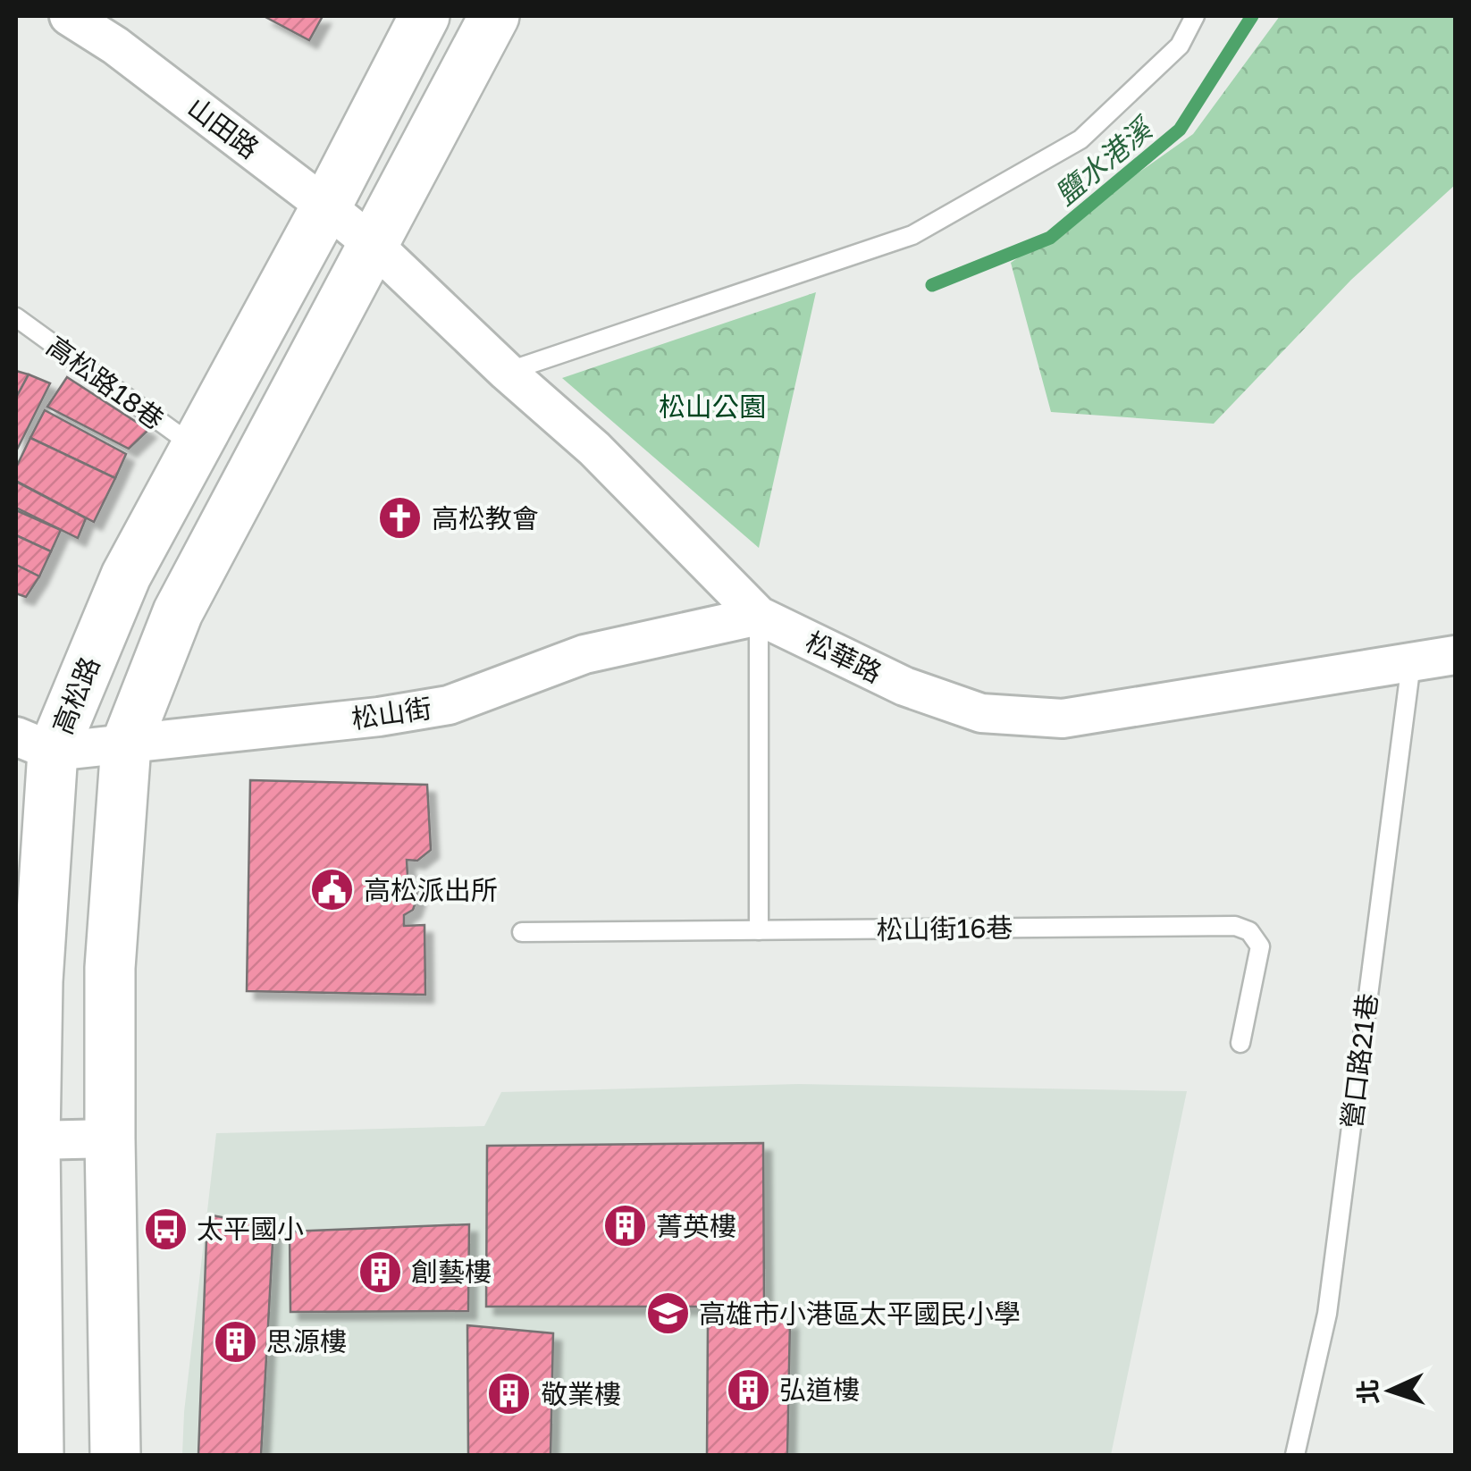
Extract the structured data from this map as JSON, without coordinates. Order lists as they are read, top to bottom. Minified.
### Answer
{"streets":{"street":["山田路","松華路","高松路","松山街"],"lane":["高松路18巷","松山街16巷","營口路21巷"]},"crossings":[["山田路","松華路"],["山田路","高松路"],["高松路18巷","高松路"],["松華路","松山街"],["松華路","營口路21巷"],["高松路","松山街"]],"water":["鹽水港溪"],"parks":["松山公園"],"places":{"church":["高松教會"],"public building":["高松派出所"],"building":["菁英樓","創藝樓","思源樓","弘道樓","敬業樓"],"bus stop":["太平國小"],"school or university":["高雄市小港區太平國民小學"]},"north":"left"}
